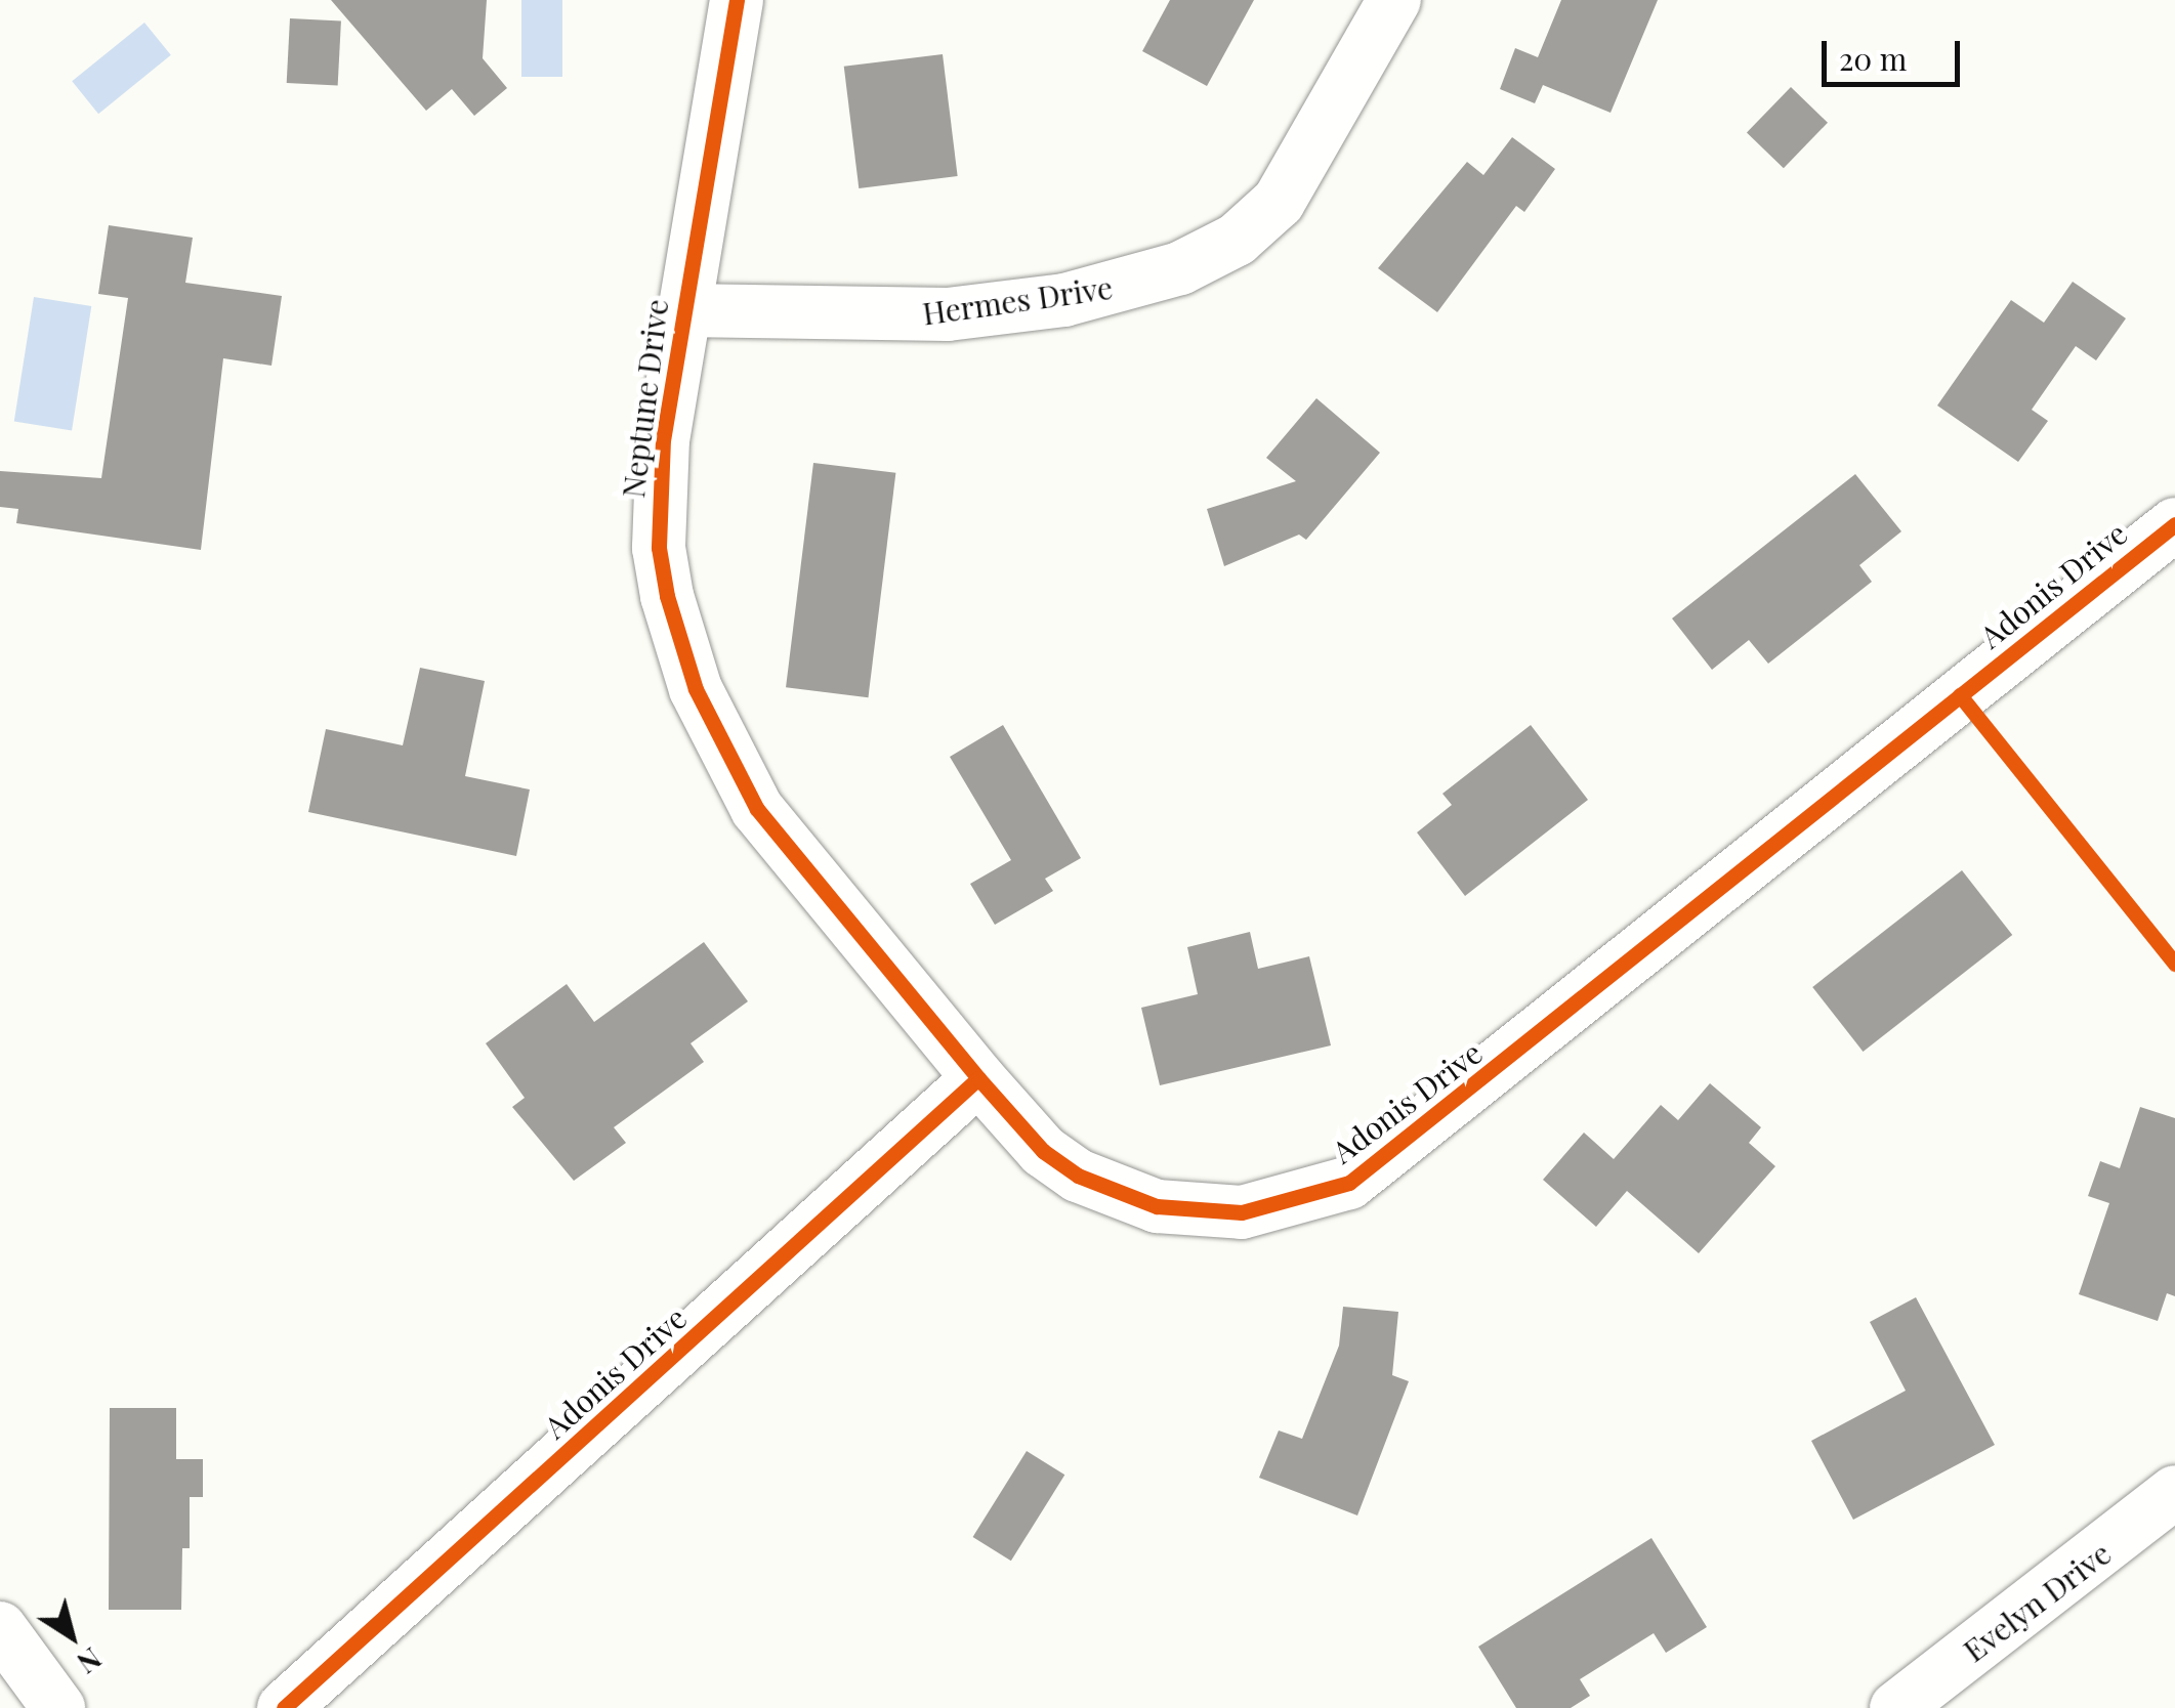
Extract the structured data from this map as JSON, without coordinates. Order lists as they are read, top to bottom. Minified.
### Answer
{"streets":{"street":["Hermes Drive","Neptune Drive","Adonis Drive","Evelyn Drive"]},"crossings":[["Hermes Drive","Neptune Drive"],["Neptune Drive","Adonis Drive"]],"scale_bar":"20 m","north":"bottom right"}
